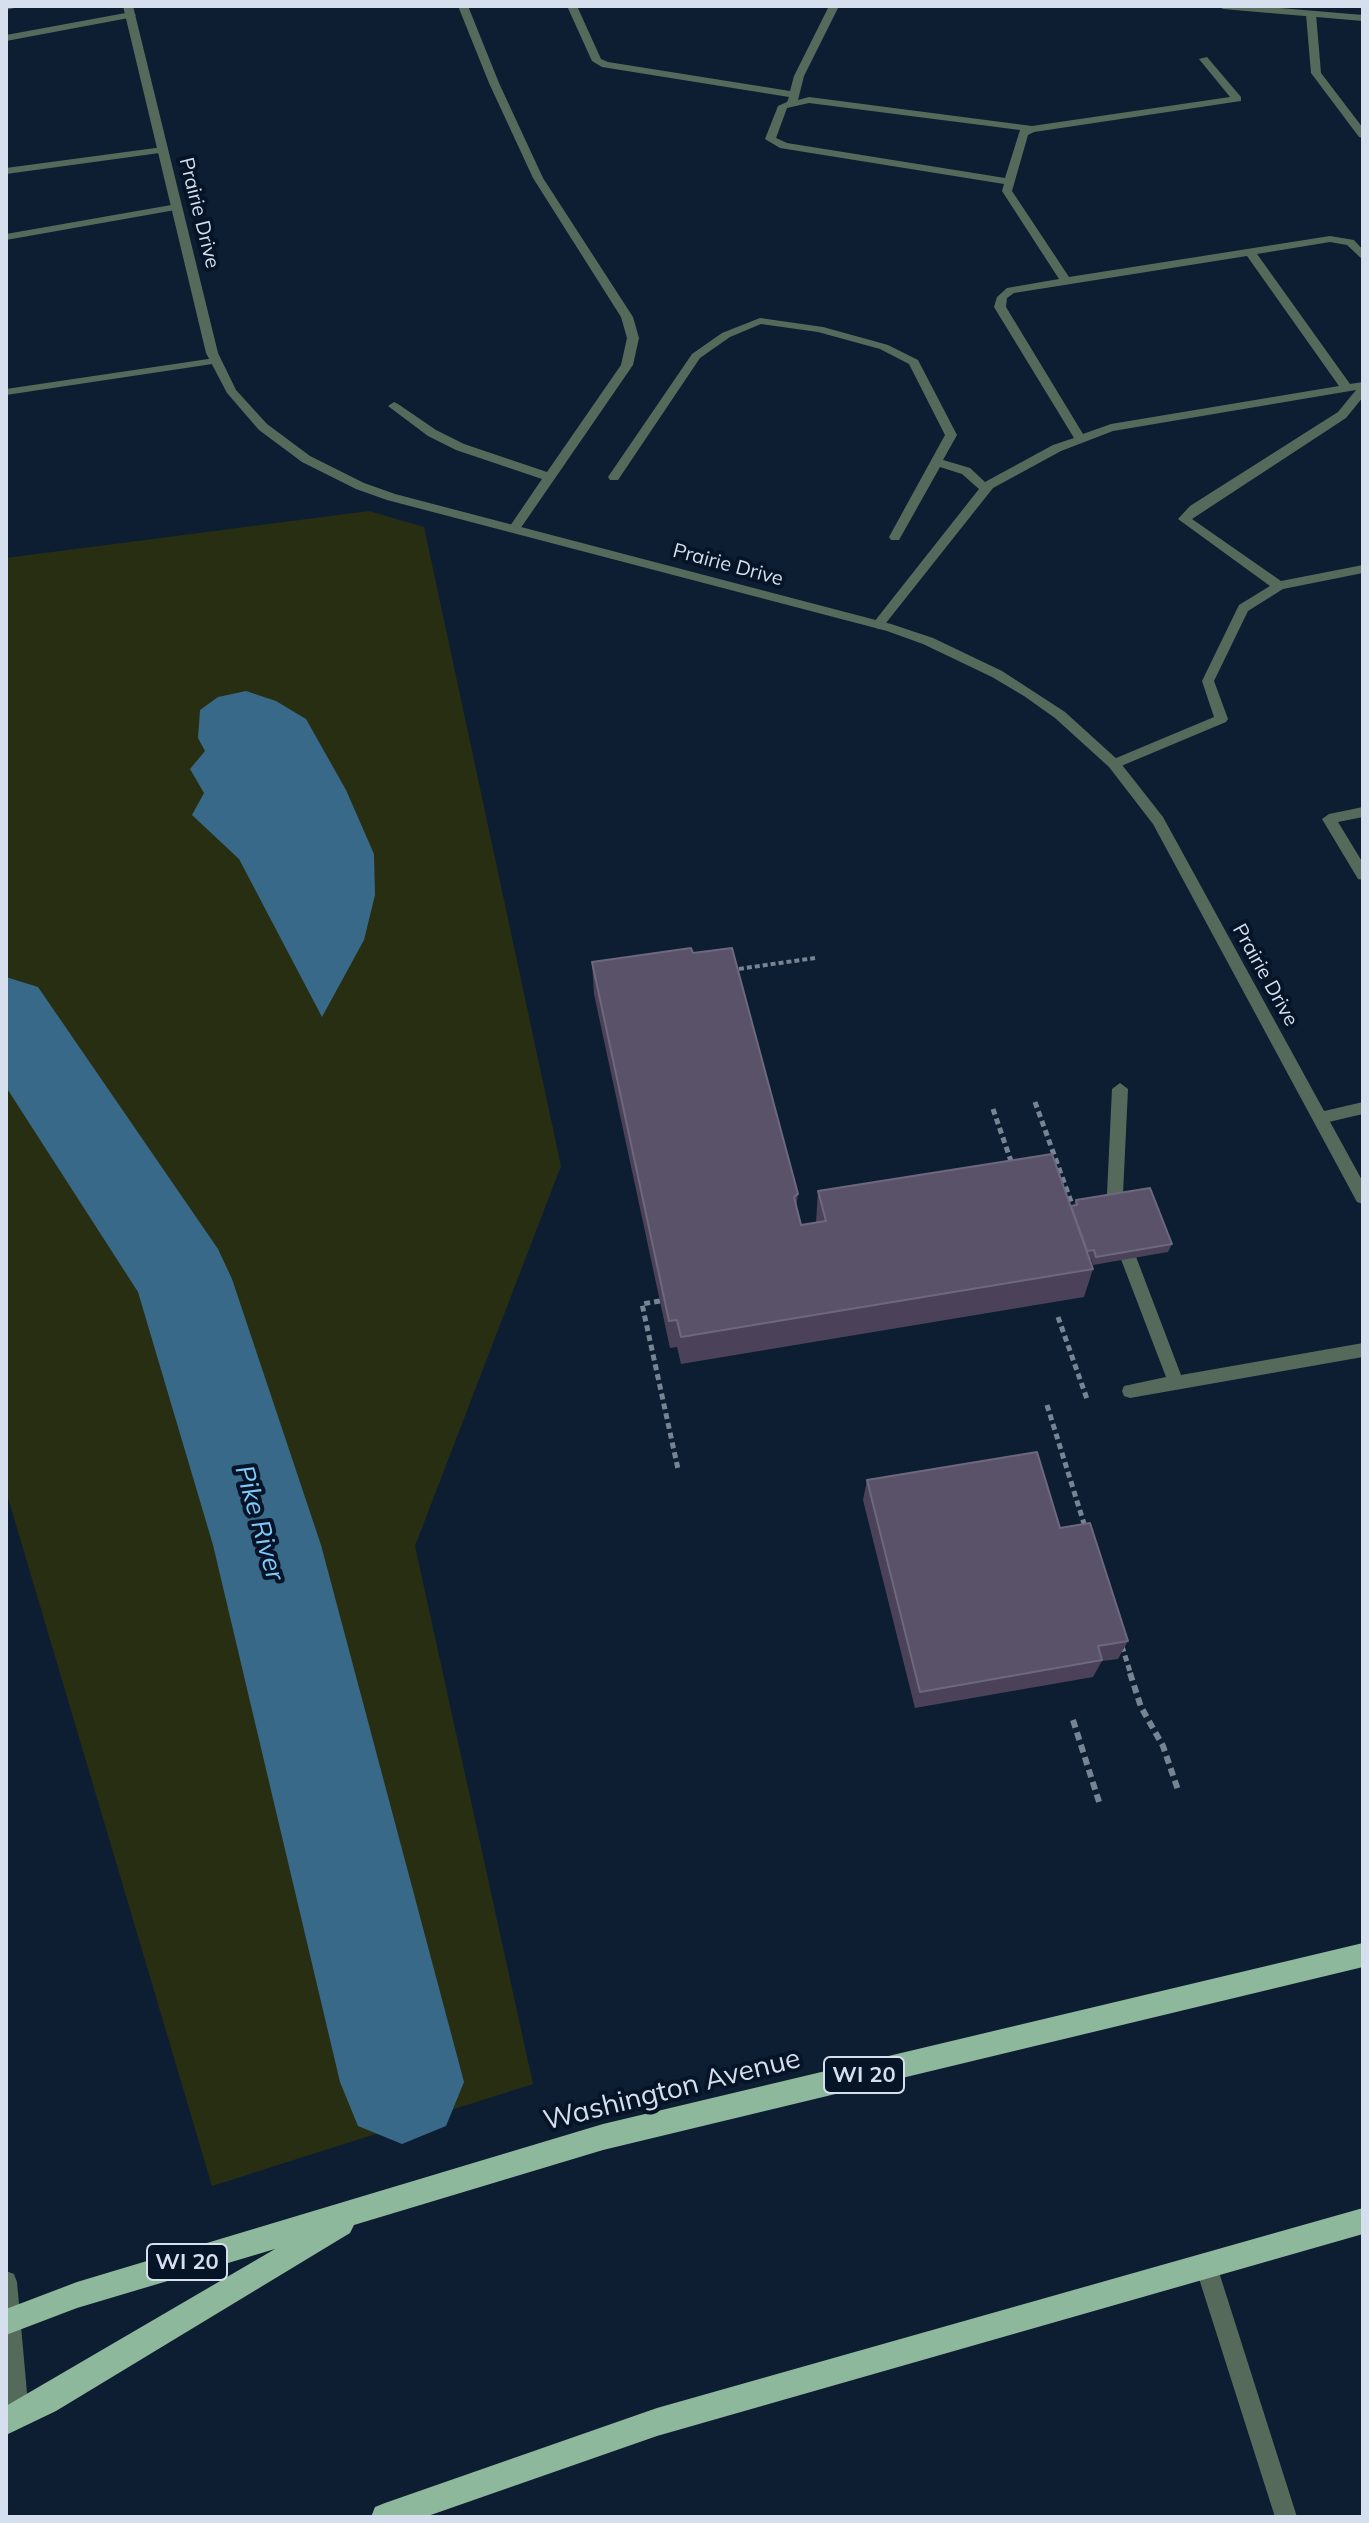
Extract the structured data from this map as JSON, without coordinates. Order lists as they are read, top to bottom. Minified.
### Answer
{"streets":{"main road":["WI 20","Washington Avenue"],"street":["Prairie Drive"]},"water":["Pike River"]}
